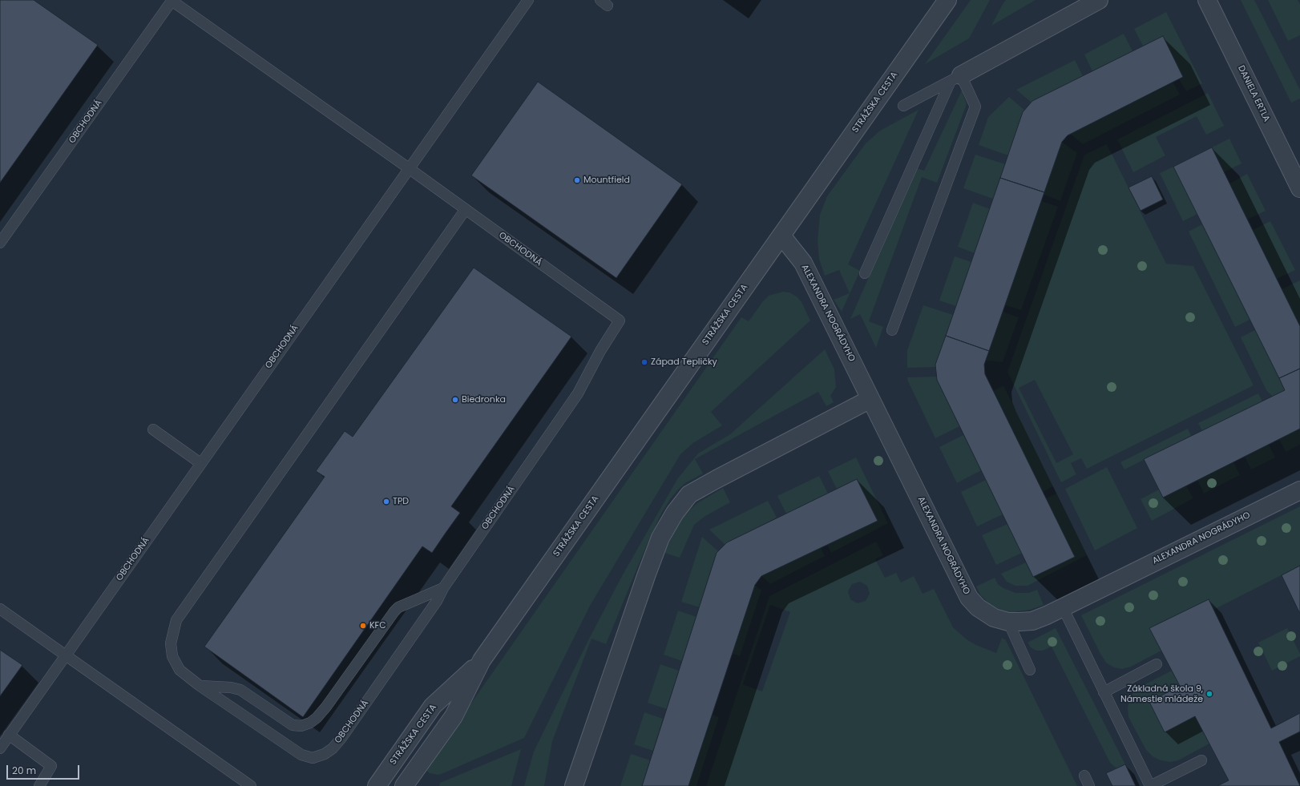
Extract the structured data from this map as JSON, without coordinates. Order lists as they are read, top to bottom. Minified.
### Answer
{"streets":{"street":["DANIELA ERTLA","STRÁŽSKA CESTA","ALEXANDRA NOGRÁDYHO"],"lane":["OBCHODNÁ"]},"crossings":[["STRÁŽSKA CESTA","ALEXANDRA NOGRÁDYHO"]],"places":["Mountfield","Západ Tepličky","Biedronka","TPD","KFC","Základná škola 9, Námestie mládeže"],"scale_bar":"20 m"}
